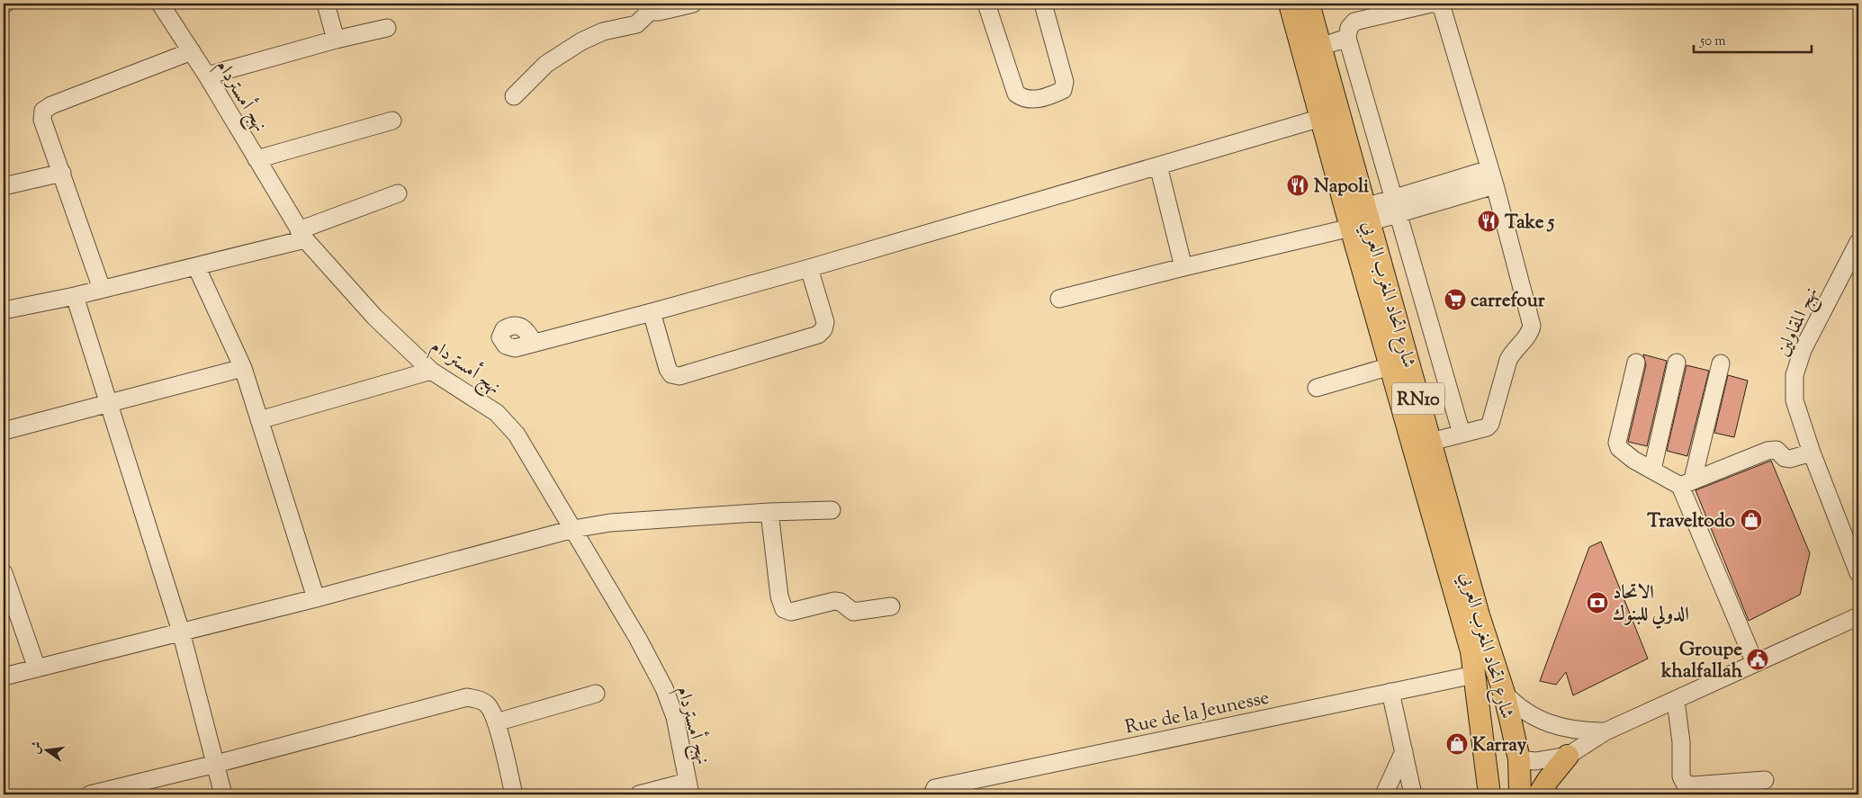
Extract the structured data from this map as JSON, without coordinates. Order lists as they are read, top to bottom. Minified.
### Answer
{"streets":{"main road":["شارع اتحاد المغرب العربي","RN10"],"street":["نهج أمستردام","نهج المقاولين","Rue de la Jeunesse"]},"crossings":[["شارع اتحاد المغرب العربي","Rue de la Jeunesse"]],"places":{"restaurant":["Napoli","Take 5"],"supermarket":["carrefour"],"shop":["Traveltodo","Karray"],"bank":["الاتحاد الدولي للبنوك"],"public building":["Groupe khalfallah"]},"scale_bar":"50 m","north":"left"}
